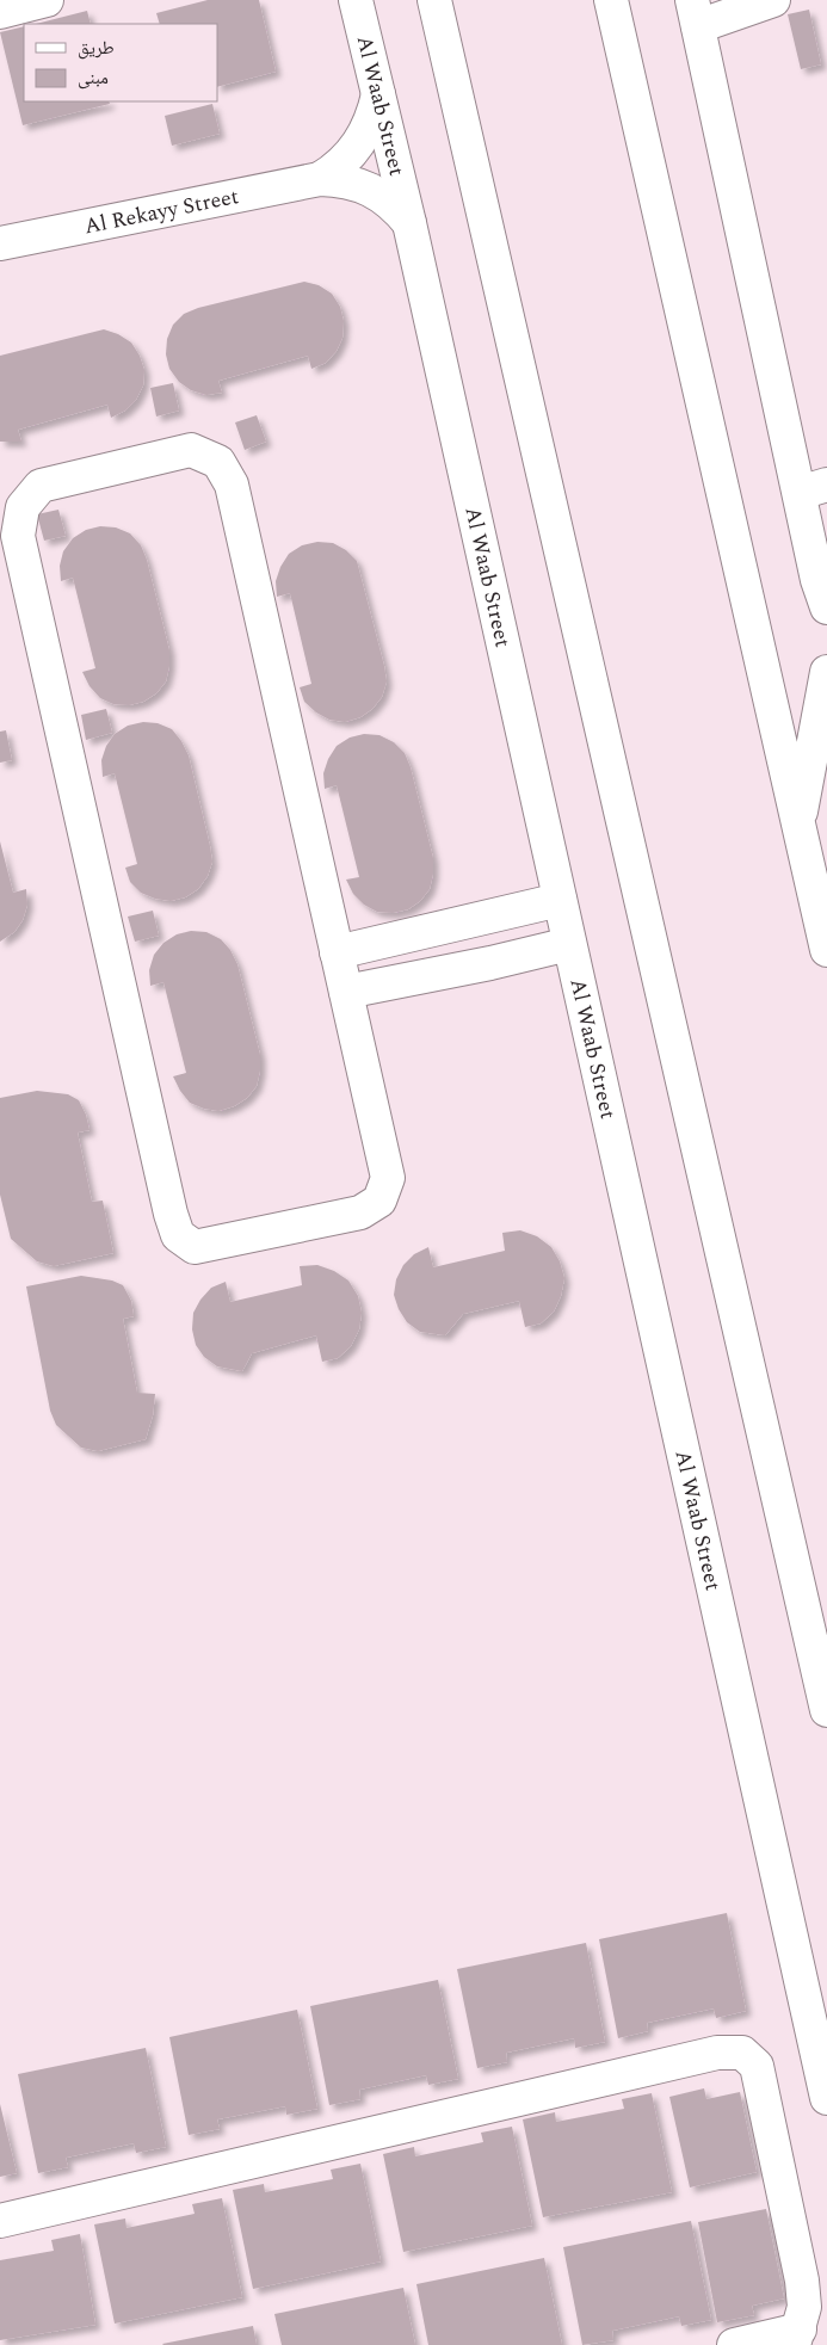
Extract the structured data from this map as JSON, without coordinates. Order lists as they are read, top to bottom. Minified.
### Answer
{"streets":{"street":["Al Waab Street","Al Rekayy Street"]},"crossings":[["Al Waab Street","Al Rekayy Street"]],"legend":["طريق","مبنى"]}
